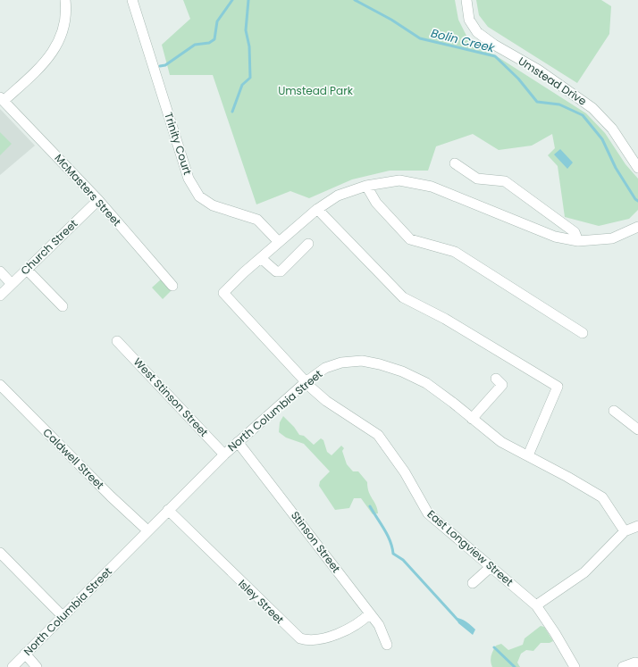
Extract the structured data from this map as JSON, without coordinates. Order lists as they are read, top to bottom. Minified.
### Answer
{"streets":{"street":["Umstead Drive","Trinity Court","McMasters Street","Church Street","West Stinson Street","North Columbia Street","Caldwell Street","Stinson Street","East Longview Street","Isley Street"]},"crossings":[["McMasters Street","Church Street"],["West Stinson Street","North Columbia Street"],["North Columbia Street","Caldwell Street"],["North Columbia Street","Stinson Street"],["North Columbia Street","East Longview Street"],["North Columbia Street","Isley Street"],["Stinson Street","Isley Street"]],"water":["Bolin Creek"],"parks":["Umstead Park"]}
